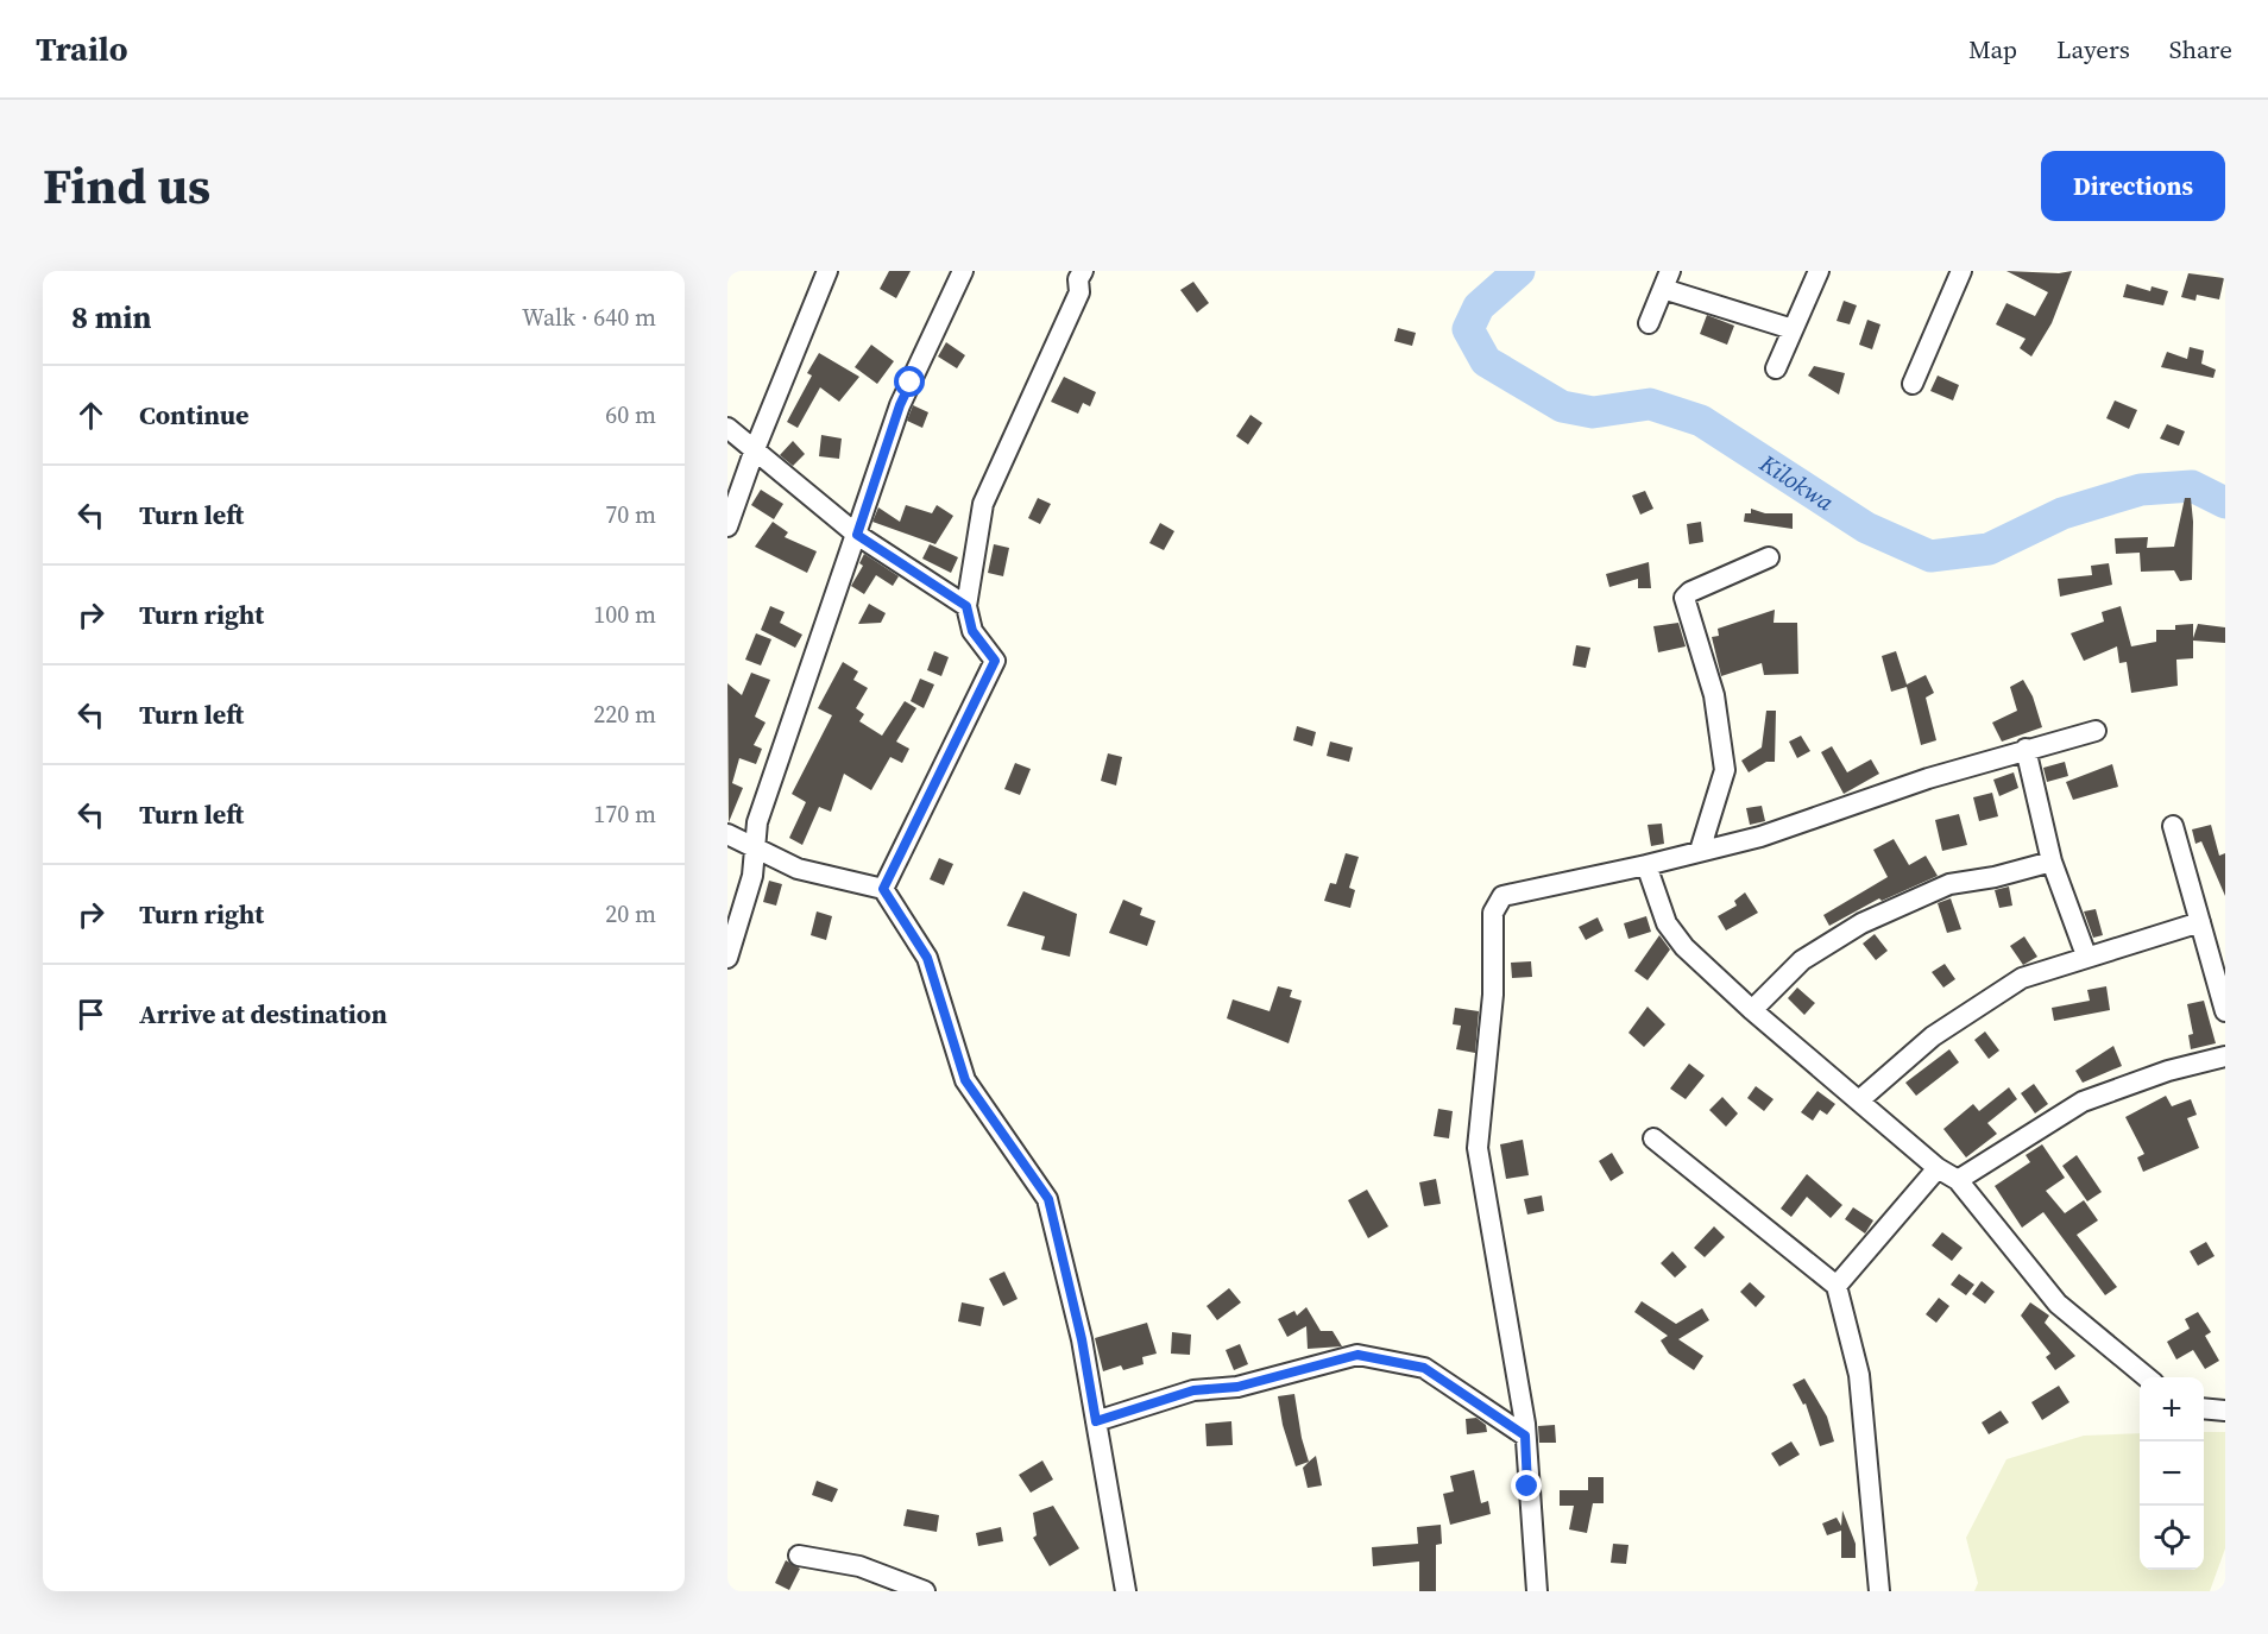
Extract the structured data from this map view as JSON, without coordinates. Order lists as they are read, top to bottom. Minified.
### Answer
{"water":["Kilokwa"],"page":{"header":"Trailo","nav":["Map","Layers","Share"],"title":"Find us","buttons":"Directions","heading":["8 min","Walk · 640 m"],"list":[["Continue","60 m"],["Turn left","70 m"],["Turn right","100 m"],["Turn left","220 m"],["Turn left","170 m"],["Turn right","20 m"],"Arrive at destination"],"map_buttons":["+","−"]}}
